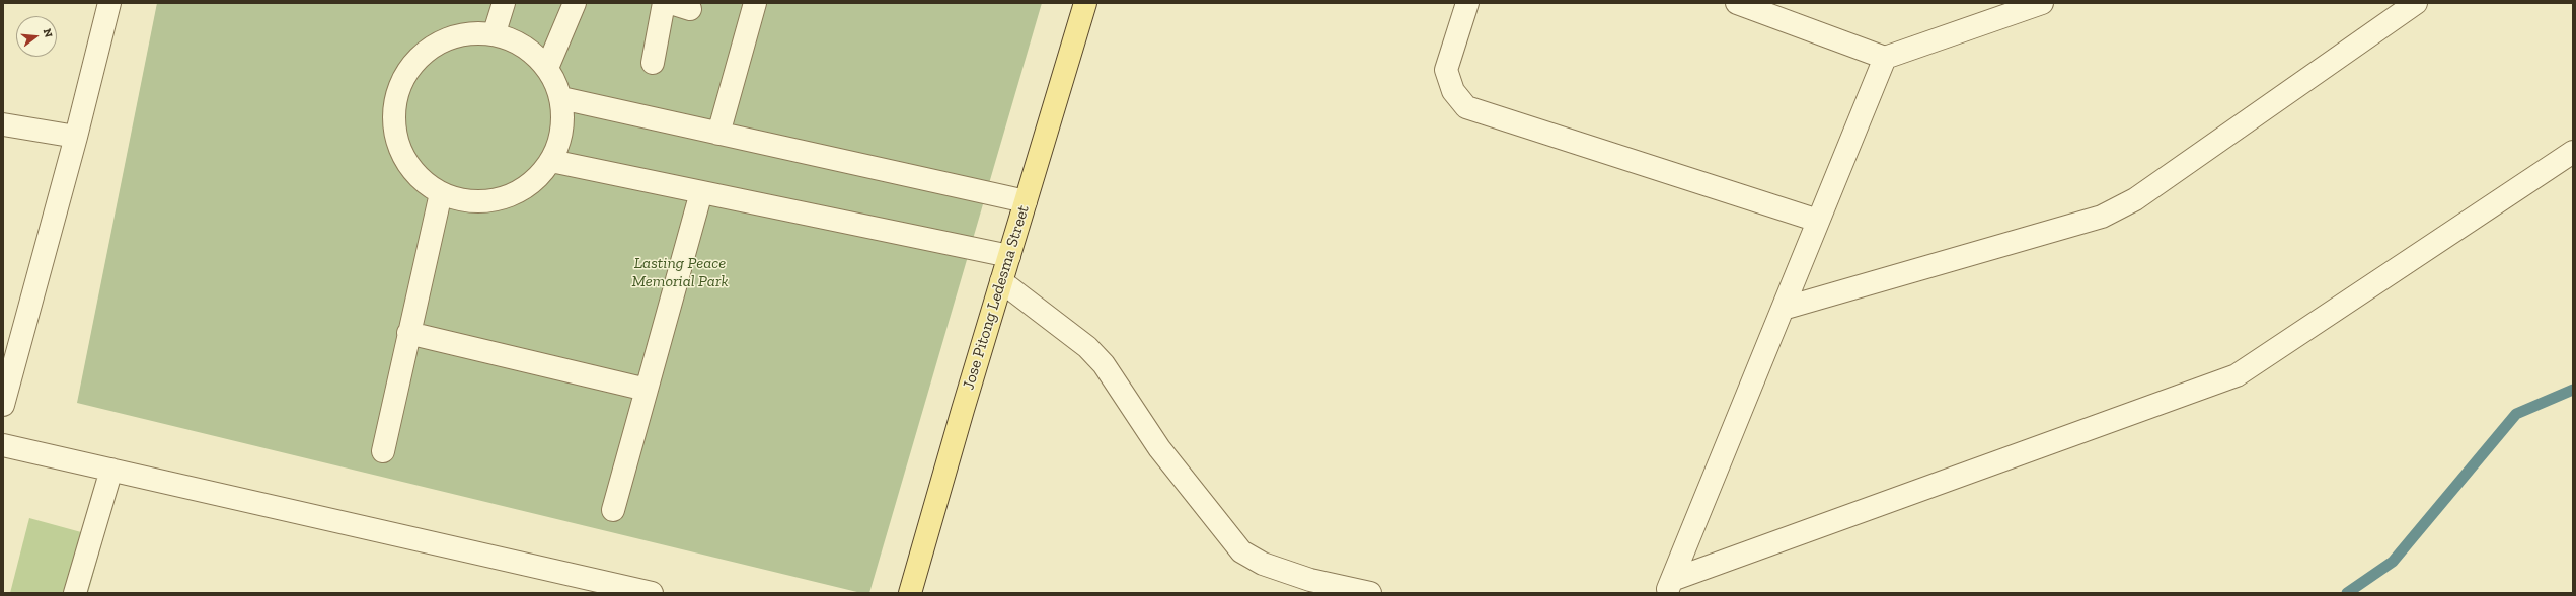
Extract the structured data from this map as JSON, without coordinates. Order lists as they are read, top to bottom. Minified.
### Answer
{"streets":{"main road":["Jose Pitong Ledesma Street"]},"parks":["Lasting Peace Memorial Park"],"north":"right"}
